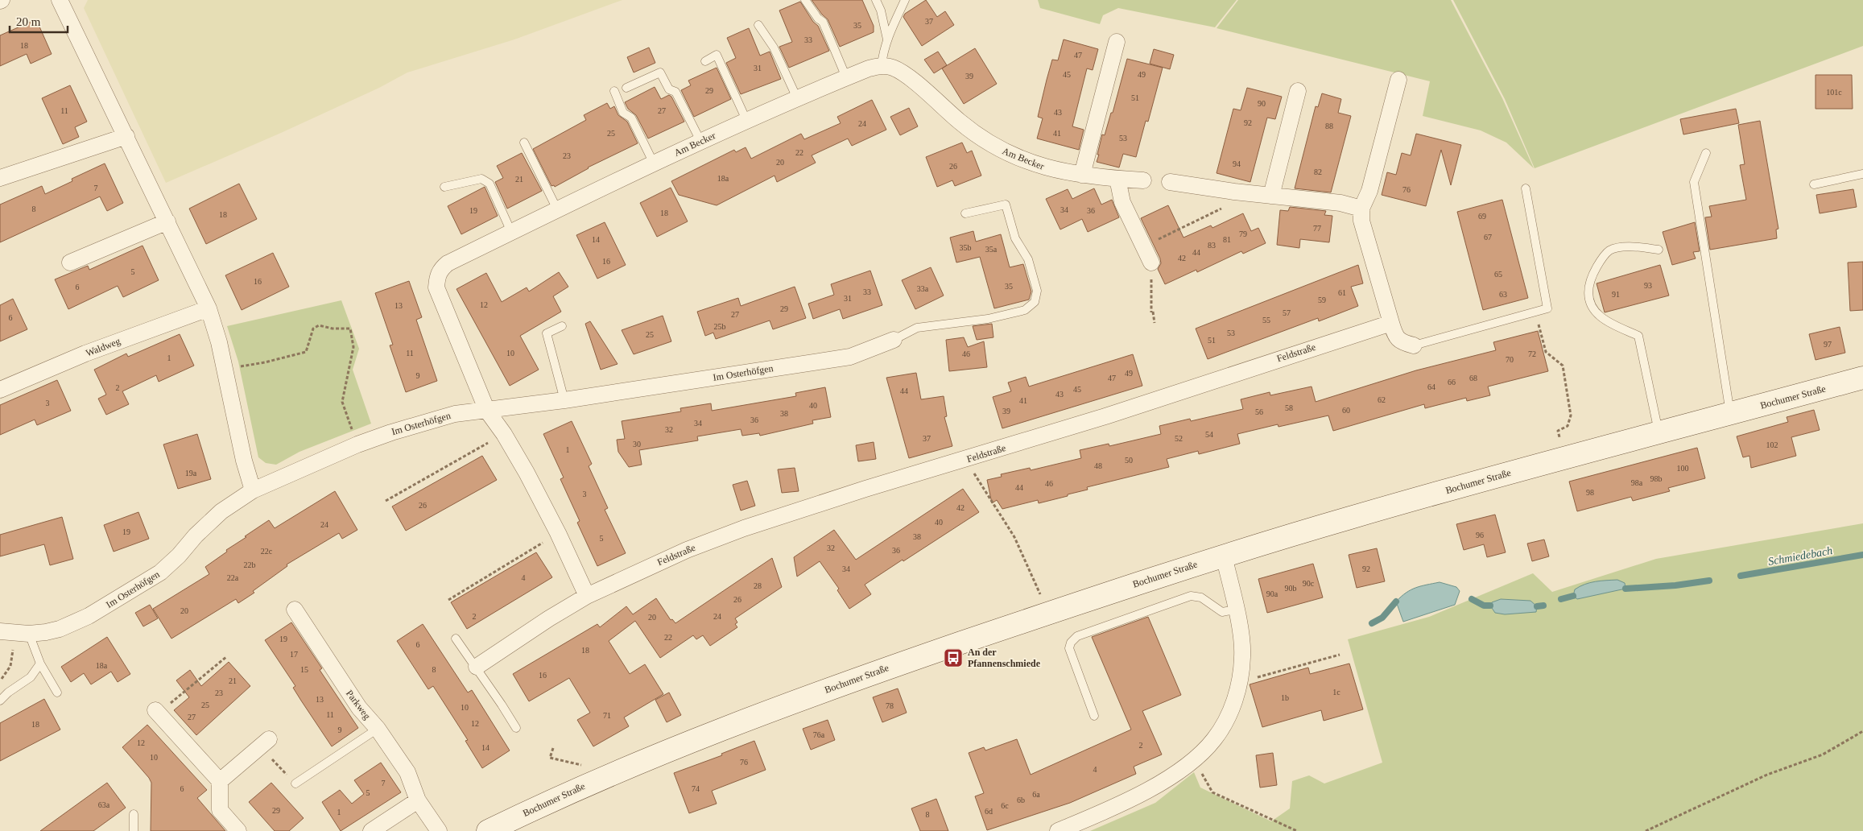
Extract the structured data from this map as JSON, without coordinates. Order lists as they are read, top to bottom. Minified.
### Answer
{"streets":{"main road":["Bochumer Straße"],"street":["Am Becker","Waldweg","Feldstraße","Im Osterhöfgen","Parkweg"]},"crossings":[["Am Becker","Im Osterhöfgen"]],"water":["Schmiedebach"],"places":{"bus stop":["An der Pfannenschmiede"]},"house_numbers":["37","35","33","18","47","31","45","49","39","29","101c","51","90","11","27","43","92","24","88","25","41","53","22","23","20","94","26","82","18a","21","7","76","8","34","19","36","18","18","69","77","79","67","14","81","83","35b","35a","44","42","16","5","65","16","93","35","6","33a","33","61","63","91","31","59","12","13","29","57","27","6","55","25b","53","25","51","97","11","10","46","72","1","70","49","9","47","68","66","64","2","45","44","43","62","41","3","40","58","60","39","56","38","36","34","32","54","37","52","30","102","1","50","48","100","19a","98b","98a","46","44","98","3","26","42","40","24","19","96","38","5","32","36","22c","22b","34","92","22a","4","90c","28","90b","90a","26","20","2","24","20","22","19","6","18","17","18a","15","8","16","21","1c","23","1b","13","25","78","10","11","71","27","12","18","9","76a","12","2","14","10","76","4","7","6","74","5","6a","6b","63a","6c","29","6d","1","8"],"scale_bar":"20 m"}
